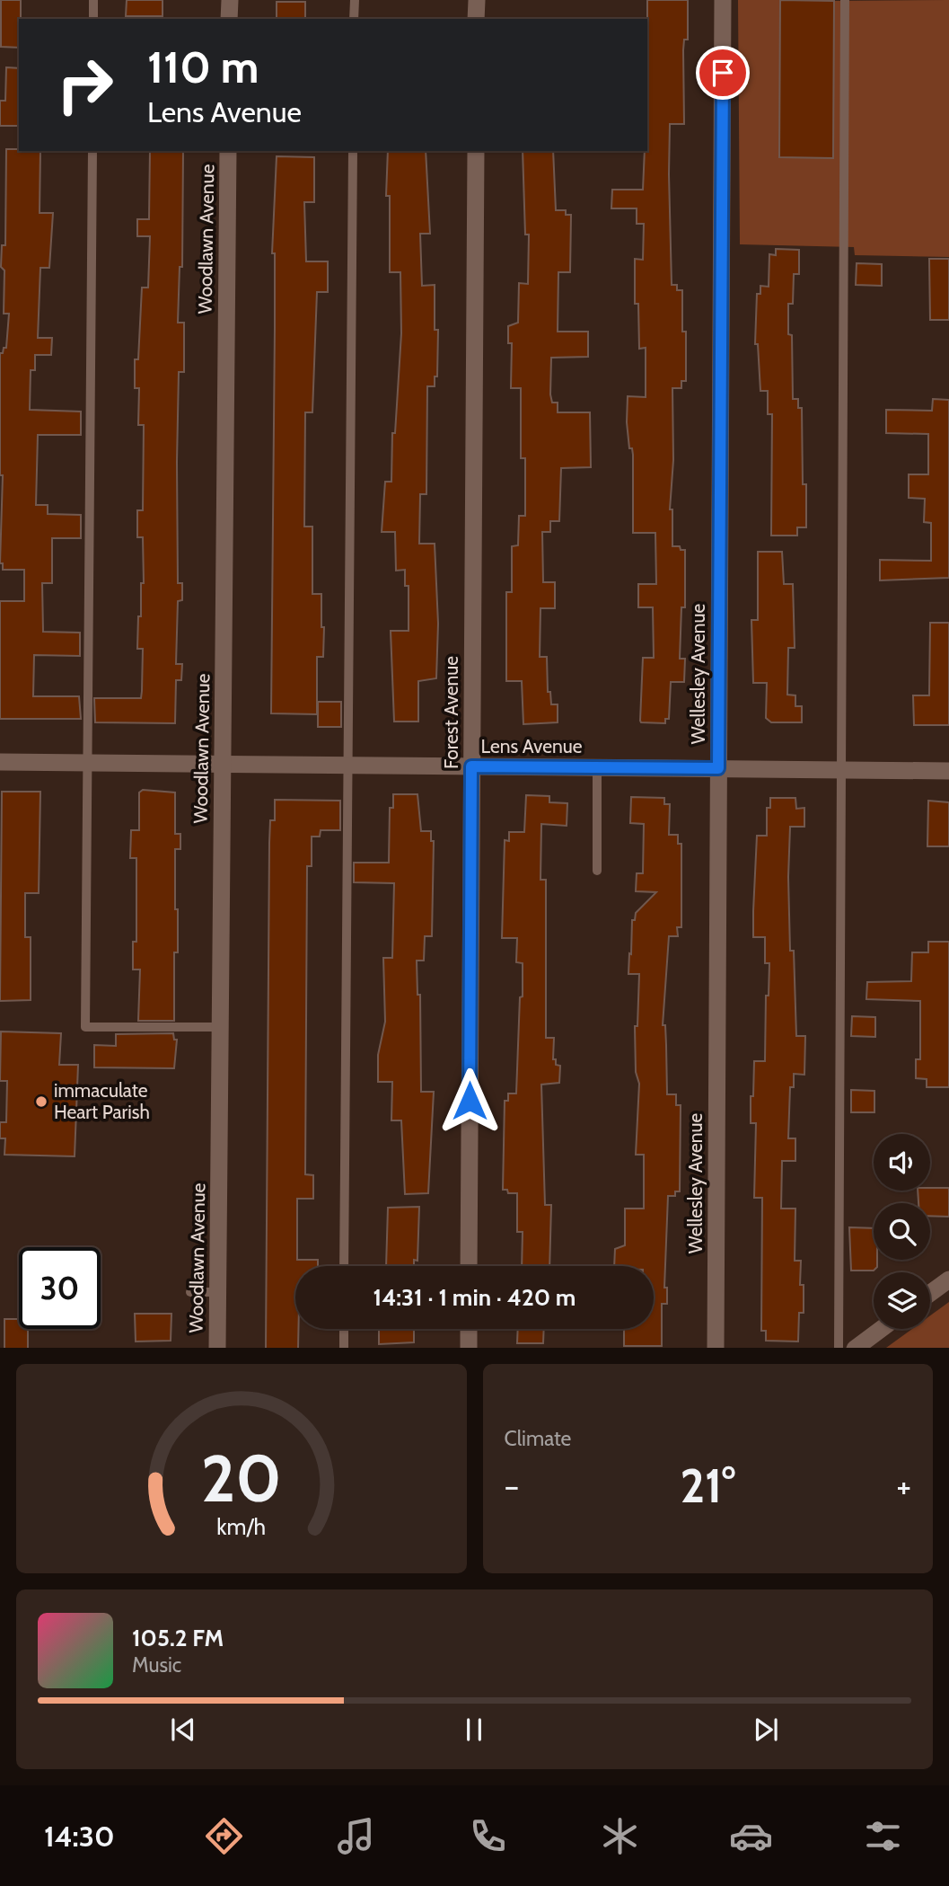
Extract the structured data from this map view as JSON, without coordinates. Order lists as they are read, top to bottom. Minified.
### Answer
{"streets":{"street":["Woodlawn Avenue","Wellesley Avenue","Forest Avenue","Lens Avenue"]},"crossings":[["Woodlawn Avenue","Lens Avenue"],["Wellesley Avenue","Lens Avenue"],["Forest Avenue","Lens Avenue"]],"places":["immaculate Heart Parish"],"page":{"turn":["110 m","Lens Avenue"],"limit":"30","trip":"14:31 · 1 min · 420 m","tile":"Climate","heat":["−","21°","+"],"song":["105.2 FM","Music"],"tabs":"14:30","gauge":["20","km/h"]}}
